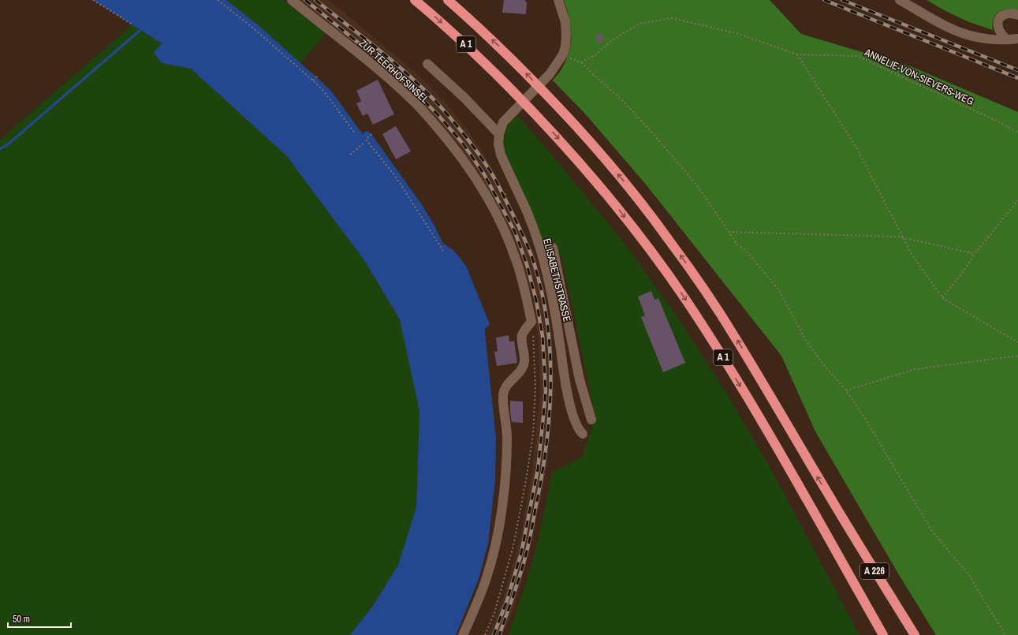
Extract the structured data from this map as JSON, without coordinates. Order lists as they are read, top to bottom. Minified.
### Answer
{"streets":{"highway":["A 1","A 226"],"street":["ZUR TEERHOFSINSEL","ELISABETHSTRASSE"],"path":["ANNELIE-VON-SIEVERS-WEG"]},"crossings":[["A 1","A 226"]],"scale_bar":"50 m"}
